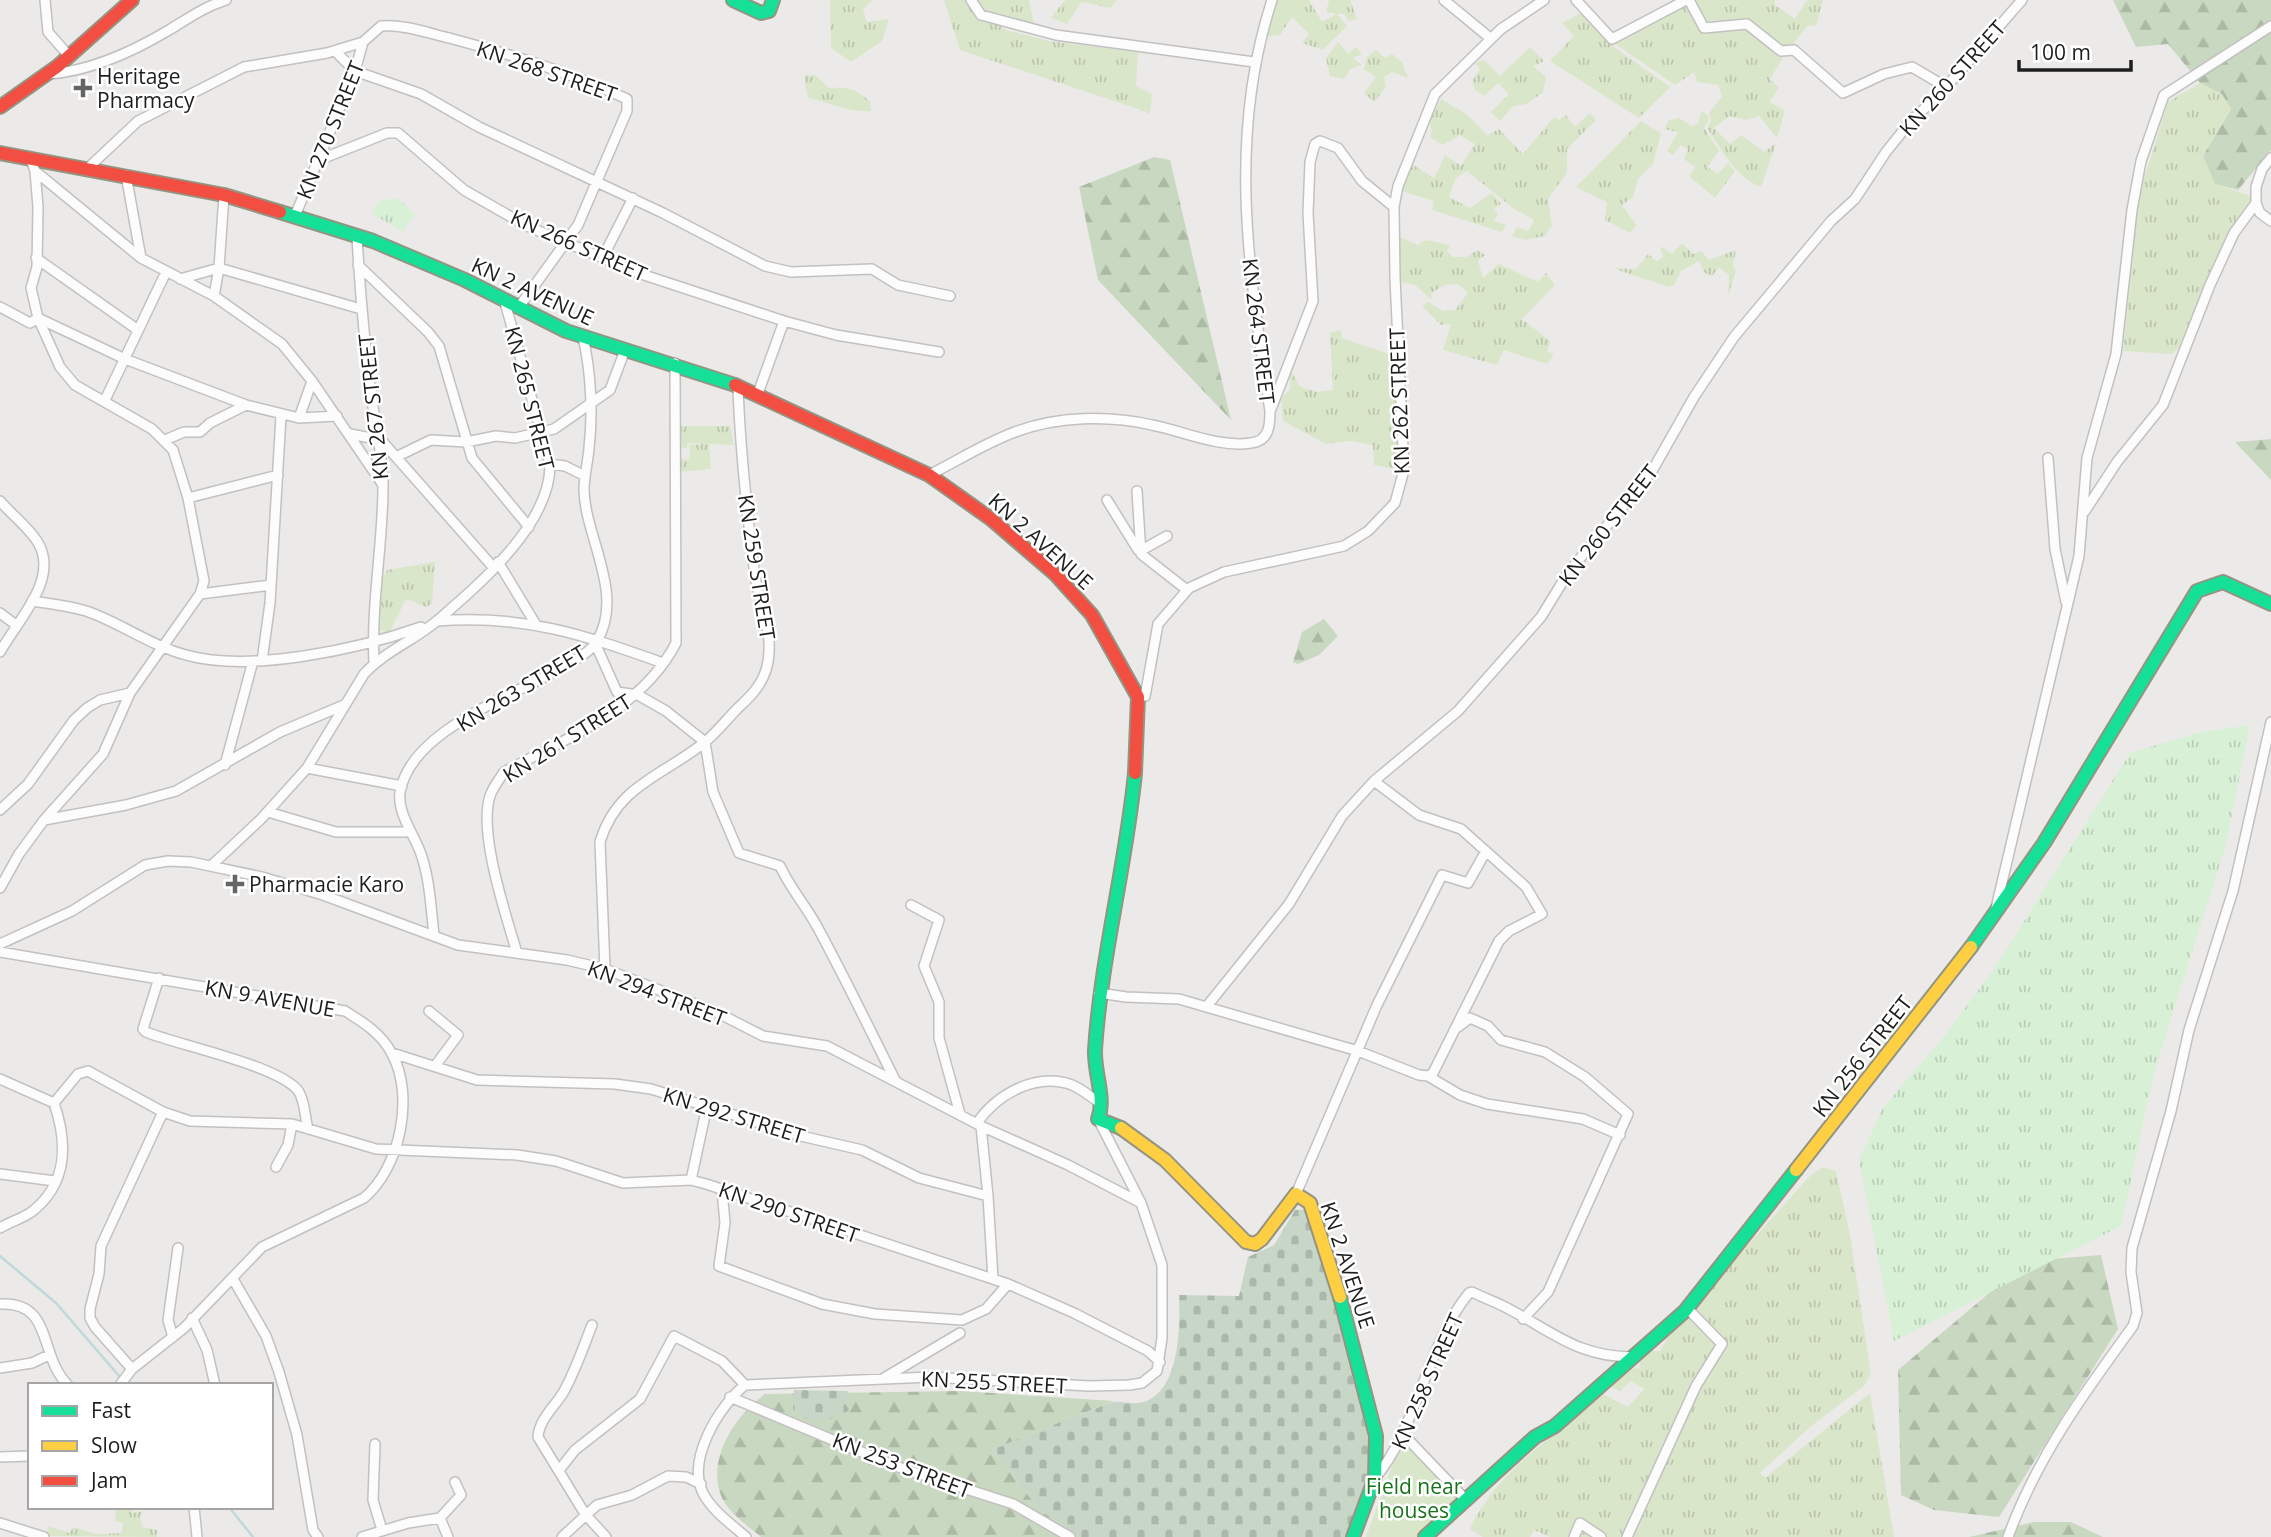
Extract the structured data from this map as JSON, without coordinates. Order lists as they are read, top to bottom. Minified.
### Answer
{"streets":{"main road":["KN 2 AVENUE","KN 256 STREET"],"street":["KN 268 STREET","KN 260 STREET","KN 270 STREET","KN 266 STREET","KN 264 STREET","KN 265 STREET","KN 262 STREET","KN 267 STREET","KN 259 STREET","KN 263 STREET","KN 261 STREET","KN 294 STREET","KN 9 AVENUE","KN 292 STREET","KN 290 STREET","KN 258 STREET","KN 255 STREET","KN 253 STREET"]},"crossings":[["KN 268 STREET","KN 270 STREET"],["KN 268 STREET","KN 266 STREET"],["KN 268 STREET","KN 2 AVENUE"],["KN 270 STREET","KN 266 STREET"],["KN 270 STREET","KN 2 AVENUE"],["KN 2 AVENUE","KN 264 STREET"],["KN 2 AVENUE","KN 265 STREET"],["KN 2 AVENUE","KN 262 STREET"],["KN 2 AVENUE","KN 267 STREET"],["KN 2 AVENUE","KN 259 STREET"],["KN 2 AVENUE","KN 263 STREET"],["KN 2 AVENUE","KN 261 STREET"],["KN 2 AVENUE","KN 258 STREET"],["KN 265 STREET","KN 267 STREET"],["KN 265 STREET","KN 294 STREET"],["KN 259 STREET","KN 294 STREET"],["KN 261 STREET","KN 294 STREET"],["KN 9 AVENUE","KN 292 STREET"],["KN 9 AVENUE","KN 290 STREET"],["KN 256 STREET","KN 258 STREET"],["KN 290 STREET","KN 255 STREET"]],"parks":["Field near houses"],"places":{"health":["Heritage Pharmacy","Pharmacie Karo"]},"legend":["Fast","Slow","Jam"],"scale_bar":"100 m"}
